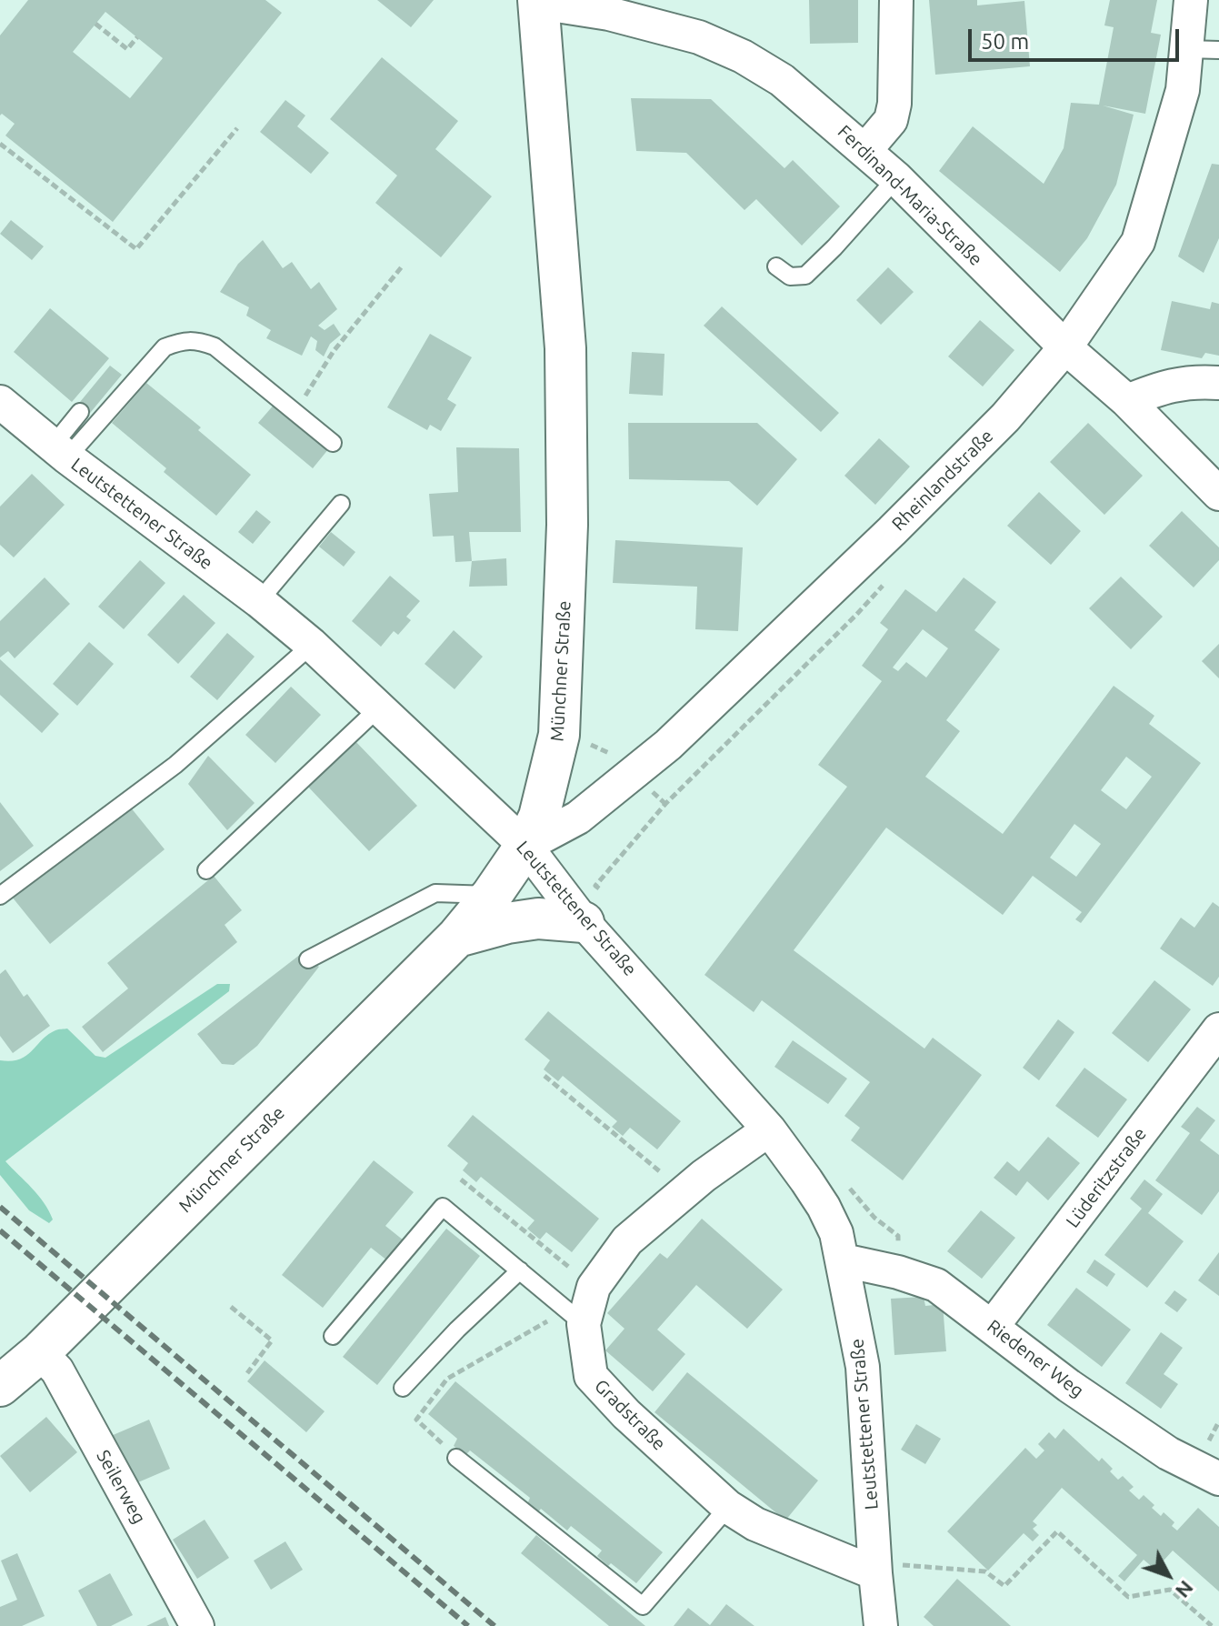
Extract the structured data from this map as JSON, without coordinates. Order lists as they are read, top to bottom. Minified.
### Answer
{"streets":{"main road":["Münchner Straße"],"street":["Ferdinand-Maria-Straße","Rheinlandstraße","Leutstettener Straße","Lüderitzstraße","Riedener Weg","Gradstraße","Seilerweg"]},"crossings":[["Ferdinand-Maria-Straße","Rheinlandstraße"],["Ferdinand-Maria-Straße","Münchner Straße"],["Rheinlandstraße","Leutstettener Straße"],["Rheinlandstraße","Münchner Straße"],["Leutstettener Straße","Münchner Straße"],["Leutstettener Straße","Riedener Weg"],["Leutstettener Straße","Gradstraße"],["Münchner Straße","Seilerweg"],["Lüderitzstraße","Riedener Weg"]],"scale_bar":"50 m","north":"bottom right"}
